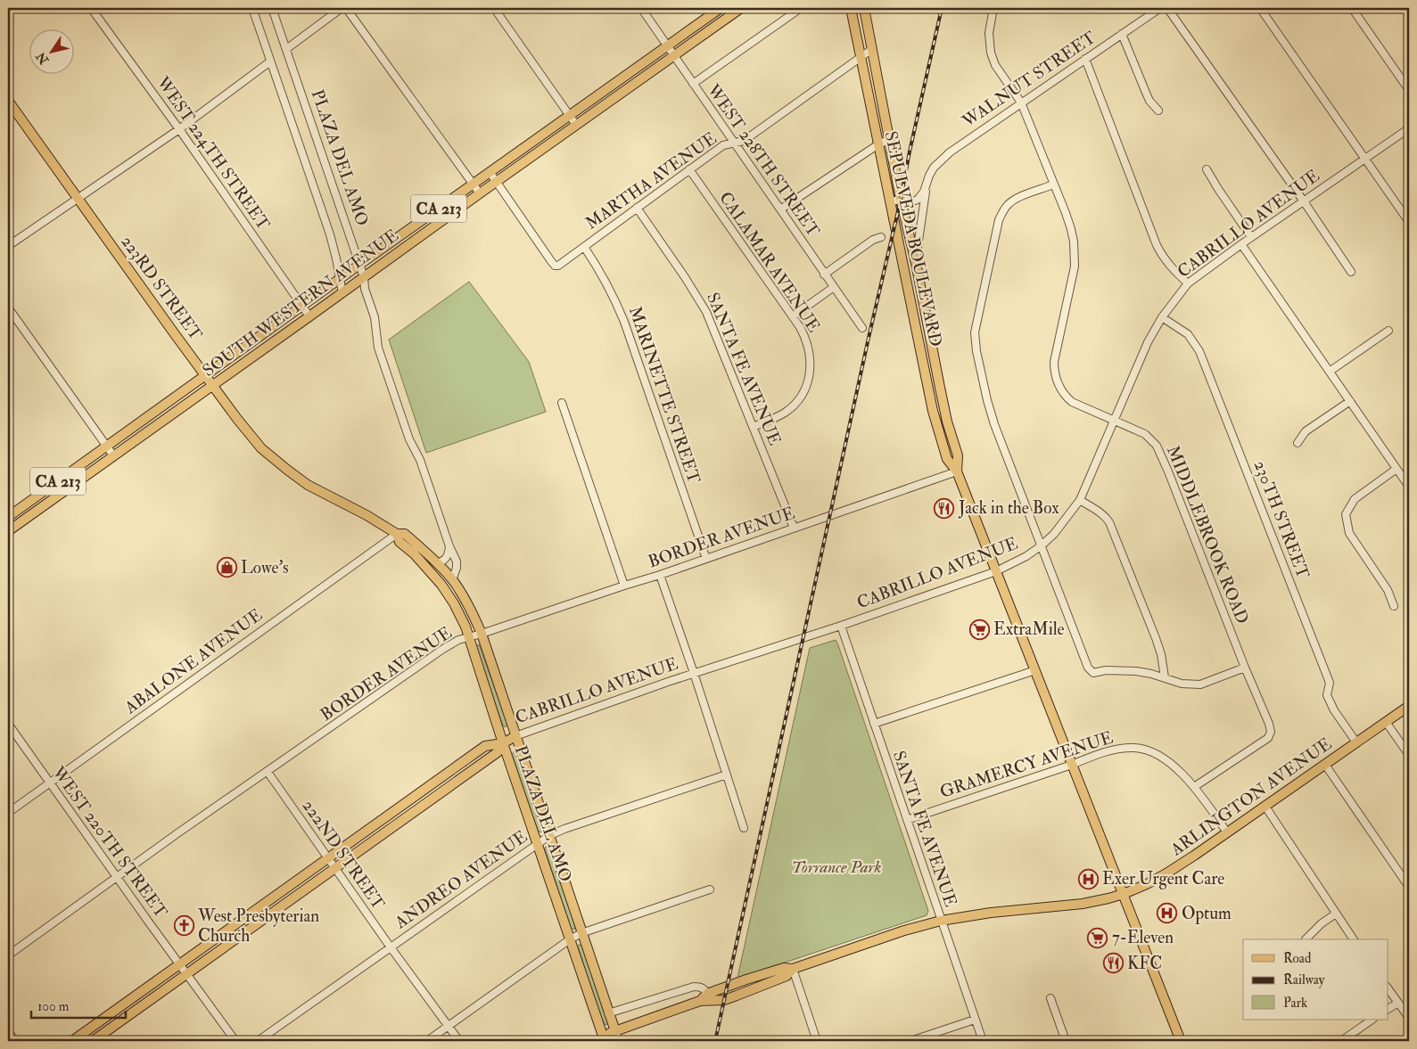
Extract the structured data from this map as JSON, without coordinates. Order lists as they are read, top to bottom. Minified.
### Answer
{"streets":{"main road":["PLAZA DEL AMO","CA 213","CABRILLO AVENUE","SEPULVEDA BOULEVARD","223RD STREET","SOUTH WESTERN AVENUE","ARLINGTON AVENUE"],"street":["WALNUT STREET","WEST 224TH STREET","WEST 228TH STREET","MARTHA AVENUE","CALAMAR AVENUE","SANTA FE AVENUE","MARINETTE STREET","230TH STREET","MIDDLEBROOK ROAD","BORDER AVENUE","ABALONE AVENUE","GRAMERCY AVENUE","WEST 220TH STREET","222ND STREET","ANDREO AVENUE"]},"crossings":[["WALNUT STREET","SEPULVEDA BOULEVARD"],["WALNUT STREET","MIDDLEBROOK ROAD"],["WEST 224TH STREET","SOUTH WESTERN AVENUE"],["PLAZA DEL AMO","CABRILLO AVENUE"],["PLAZA DEL AMO","223RD STREET"],["PLAZA DEL AMO","SOUTH WESTERN AVENUE"],["PLAZA DEL AMO","BORDER AVENUE"],["PLAZA DEL AMO","ABALONE AVENUE"],["PLAZA DEL AMO","ARLINGTON AVENUE"],["PLAZA DEL AMO","ANDREO AVENUE"],["WEST 228TH STREET","MARTHA AVENUE"],["WEST 228TH STREET","SOUTH WESTERN AVENUE"],["MARTHA AVENUE","SEPULVEDA BOULEVARD"],["MARTHA AVENUE","CALAMAR AVENUE"],["MARTHA AVENUE","SOUTH WESTERN AVENUE"],["MARTHA AVENUE","SANTA FE AVENUE"],["MARTHA AVENUE","MARINETTE STREET"],["CABRILLO AVENUE","SEPULVEDA BOULEVARD"],["CABRILLO AVENUE","SANTA FE AVENUE"],["CABRILLO AVENUE","230TH STREET"],["CABRILLO AVENUE","MIDDLEBROOK ROAD"],["CABRILLO AVENUE","WEST 220TH STREET"],["CABRILLO AVENUE","222ND STREET"],["SEPULVEDA BOULEVARD","BORDER AVENUE"],["SEPULVEDA BOULEVARD","GRAMERCY AVENUE"],["SEPULVEDA BOULEVARD","ARLINGTON AVENUE"],["CALAMAR AVENUE","SANTA FE AVENUE"],["223RD STREET","SOUTH WESTERN AVENUE"],["223RD STREET","ABALONE AVENUE"],["SANTA FE AVENUE","BORDER AVENUE"],["SANTA FE AVENUE","GRAMERCY AVENUE"],["SANTA FE AVENUE","ARLINGTON AVENUE"],["MARINETTE STREET","BORDER AVENUE"],["230TH STREET","ARLINGTON AVENUE"],["MIDDLEBROOK ROAD","GRAMERCY AVENUE"],["BORDER AVENUE","WEST 220TH STREET"],["BORDER AVENUE","222ND STREET"],["ABALONE AVENUE","WEST 220TH STREET"],["GRAMERCY AVENUE","ARLINGTON AVENUE"],["222ND STREET","ANDREO AVENUE"]],"parks":["Torrance Park"],"places":{"restaurant":["Jack in the Box","KFC"],"shop":["Lowe's"],"supermarket":["ExtraMile","7-Eleven"],"hospital":["Exer Urgent Care","Optum"],"church":["West Presbyterian Church"]},"legend":["Road","Railway","Park"],"scale_bar":"100 m","north":"bottom left"}
